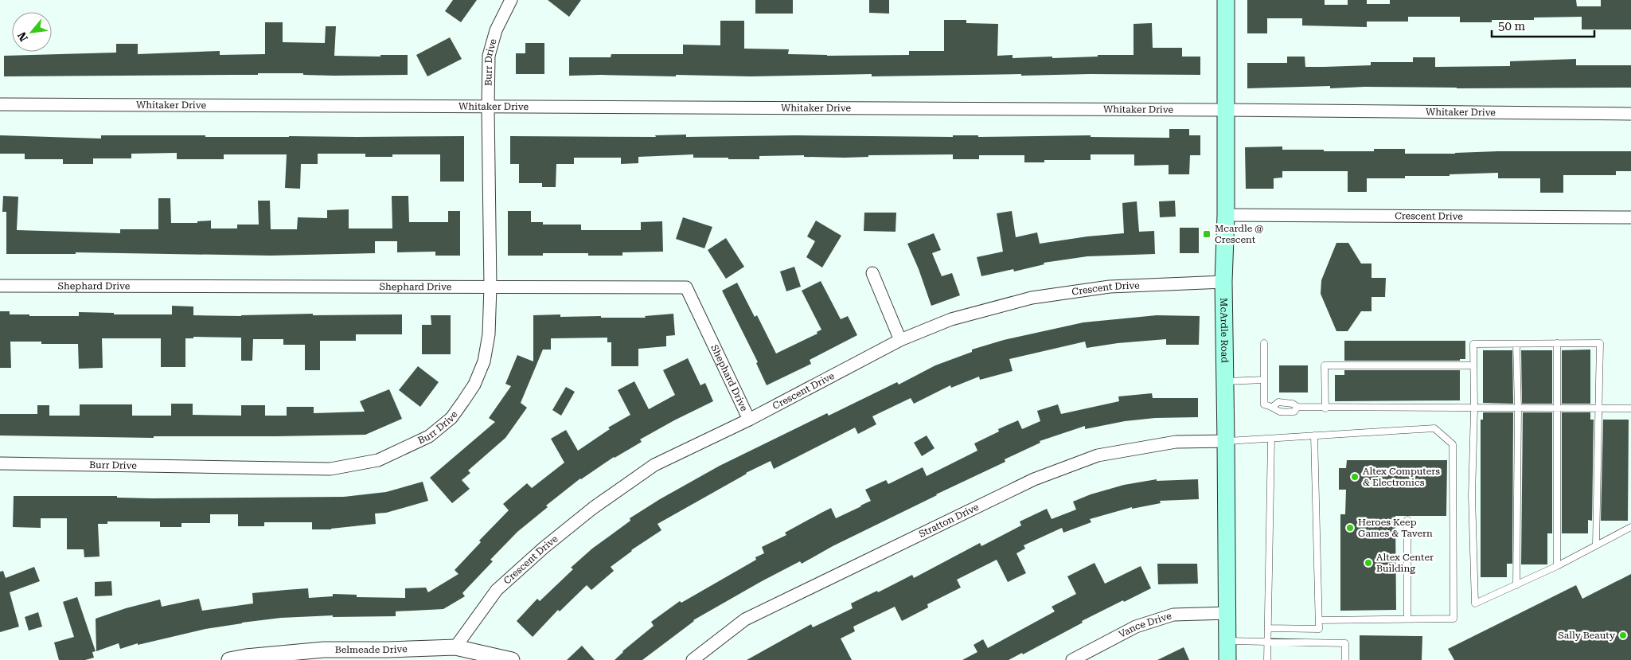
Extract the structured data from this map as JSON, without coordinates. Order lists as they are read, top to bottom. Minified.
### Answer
{"streets":{"main road":["McArdle Road"],"street":["Burr Drive","Whitaker Drive","Crescent Drive","Shephard Drive","Stratton Drive","Vance Drive","Belmeade Drive"]},"crossings":[["Burr Drive","Whitaker Drive"],["Burr Drive","Shephard Drive"],["Whitaker Drive","McArdle Road"],["Crescent Drive","Shephard Drive"],["Crescent Drive","McArdle Road"],["Crescent Drive","Belmeade Drive"],["McArdle Road","Stratton Drive"],["McArdle Road","Vance Drive"]],"places":{"transit":["Mcardle @ Crescent"],"other":["Altex Computers & Electronics","Heroes Keep Games & Tavern","Altex Center Building","Sally Beauty"]},"scale_bar":"50 m","north":"bottom left"}
